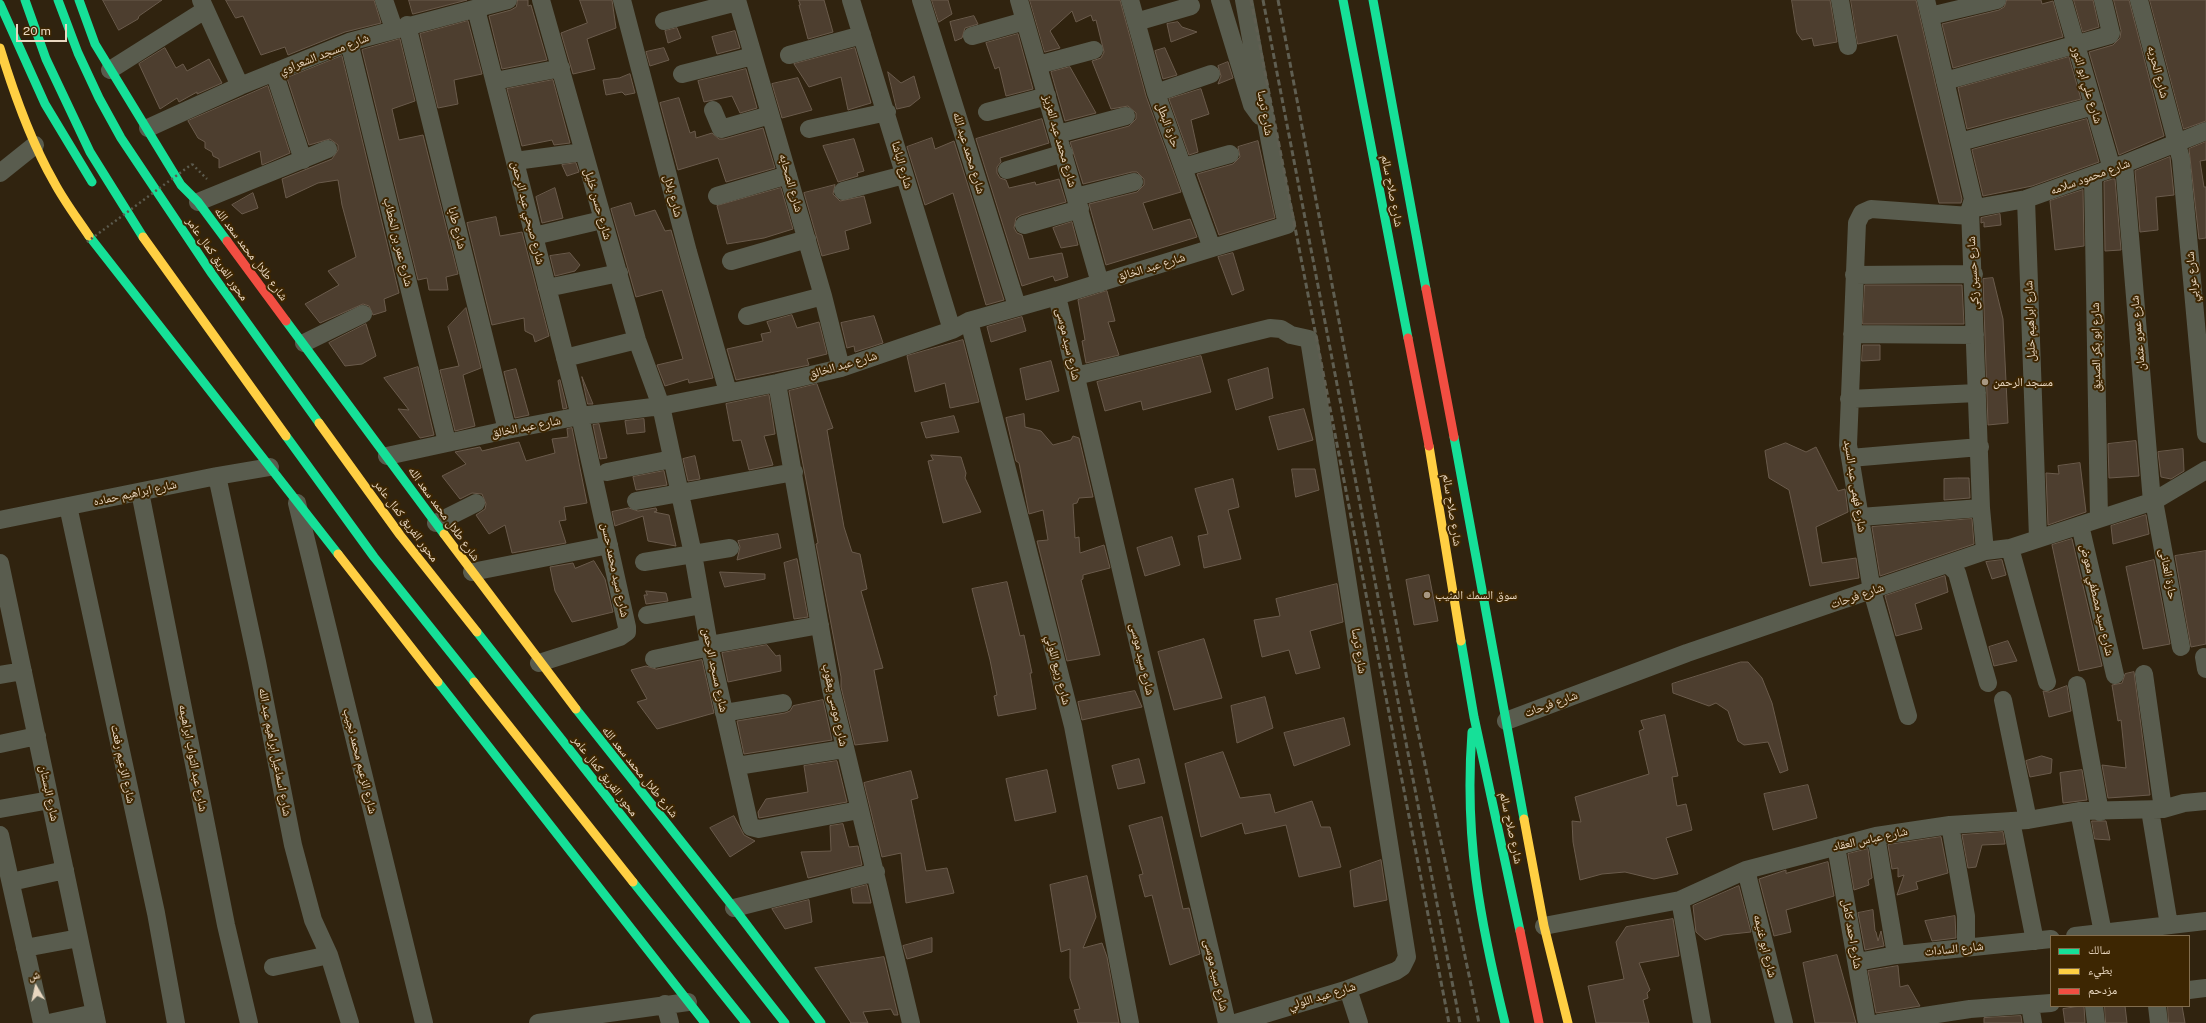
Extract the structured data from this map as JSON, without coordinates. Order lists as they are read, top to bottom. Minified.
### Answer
{"streets":{"main road":["شارع صلاح سالم","شارع طلال محمد سعد الله","محور الفريق كمال عامر"],"street":["شارع مسجد الشعراوي","شارع الحريه","شارع علي ابو النور","شارع ترسا","حارة البطل","شارع محمد عبد العزيز","شارع محمد عبد الله","شارع الباشا","شارع محمود سلامه","شارع الصحابه","شارع بلال","شارع حسن خليل","شارع صبحي عبد الرحمن","شارع طابا","شارع عمر بن الخطاب","شارع عبد الخالق","شارع حسين زكى","شارع عرابي","شارع ابراهيم خليل","شارع عمرو عثمان","شارع سيد موسى","شارع ابو بكر الصديق","شارع فهمى عبد السيد","شارع ابراهيم حماده","شارع سيد محمد حسن","حارة العنانى","شارع فرحات","شارع سيد مصطفي معوض","شارع مسجد الرحمن","شارع ربيع اللولي","شارع موسى يعقوب","شارع اسماعيل ابراهيم عبد الله","شارع عبد التواب ابراهيمه","شارع الزعيم محمد نجيب","شارع الزعيم رفعت","شارع البستان","شارع عباس العقاد","شارع احمد كامل","شارع ابو غنيمه","شارع السادات","شارع عيد اللولي"]},"crossings":[["شارع مسجد الشعراوي","شارع صبحي عبد الرحمن"],["شارع مسجد الشعراوي","شارع طابا"],["شارع مسجد الشعراوي","شارع عمر بن الخطاب"],["شارع مسجد الشعراوي","شارع طلال محمد سعد الله"],["شارع الحريه","شارع محمود سلامه"],["شارع الحريه","شارع عرابي"],["شارع علي ابو النور","شارع محمود سلامه"],["شارع علي ابو النور","شارع عمرو عثمان"],["شارع ترسا","شارع عبد الخالق"],["شارع ترسا","شارع سيد موسى"],["شارع ترسا","شارع عيد اللولي"],["حارة البطل","شارع عبد الخالق"],["شارع محمد عبد العزيز","شارع عبد الخالق"],["شارع محمد عبد الله","شارع عبد الخالق"],["شارع الباشا","شارع عبد الخالق"],["شارع محمود سلامه","شارع حسين زكى"],["شارع محمود سلامه","شارع عرابي"],["شارع محمود سلامه","شارع ابراهيم خليل"],["شارع محمود سلامه","شارع عمرو عثمان"],["شارع محمود سلامه","شارع ابو بكر الصديق"],["شارع محمود سلامه","شارع فهمى عبد السيد"],["شارع الصحابه","شارع عبد الخالق"],["شارع صلاح سالم","شارع فرحات"],["شارع صلاح سالم","شارع عباس العقاد"],["شارع بلال","شارع عبد الخالق"],["شارع حسن خليل","شارع عبد الخالق"],["شارع حسن خليل","شارع مسجد الرحمن"],["شارع صبحي عبد الرحمن","شارع عبد الخالق"],["شارع صبحي عبد الرحمن","شارع سيد محمد حسن"],["شارع طابا","شارع عبد الخالق"],["شارع عمر بن الخطاب","شارع عبد الخالق"],["شارع طلال محمد سعد الله","شارع عبد الخالق"],["شارع طلال محمد سعد الله","شارع سيد محمد حسن"],["شارع عبد الخالق","شارع سيد موسى"],["شارع عبد الخالق","شارع سيد محمد حسن"],["شارع عبد الخالق","شارع مسجد الرحمن"],["شارع عبد الخالق","شارع ربيع اللولي"],["شارع عبد الخالق","شارع موسى يعقوب"],["شارع حسين زكى","شارع فرحات"],["شارع ابراهيم خليل","شارع فرحات"],["شارع عمرو عثمان","حارة العنانى"],["شارع عمرو عثمان","شارع فرحات"],["شارع ابو بكر الصديق","شارع فرحات"],["شارع فهمى عبد السيد","شارع فرحات"],["شارع ابراهيم حماده","شارع اسماعيل ابراهيم عبد الله"],["شارع ابراهيم حماده","شارع عبد التواب ابراهيمه"],["شارع ابراهيم حماده","شارع الزعيم رفعت"],["حارة العنانى","شارع فرحات"],["شارع فرحات","شارع سيد مصطفي معوض"],["شارع مسجد الرحمن","شارع موسى يعقوب"],["شارع عباس العقاد","شارع احمد كامل"],["شارع عباس العقاد","شارع ابو غنيمه"],["شارع احمد كامل","شارع السادات"]],"places":["مسجد الرحمن","سوق السمك المنيب"],"legend":["سالك","بطيء","مزدحم"],"scale_bar":"20 m","north":"top"}
